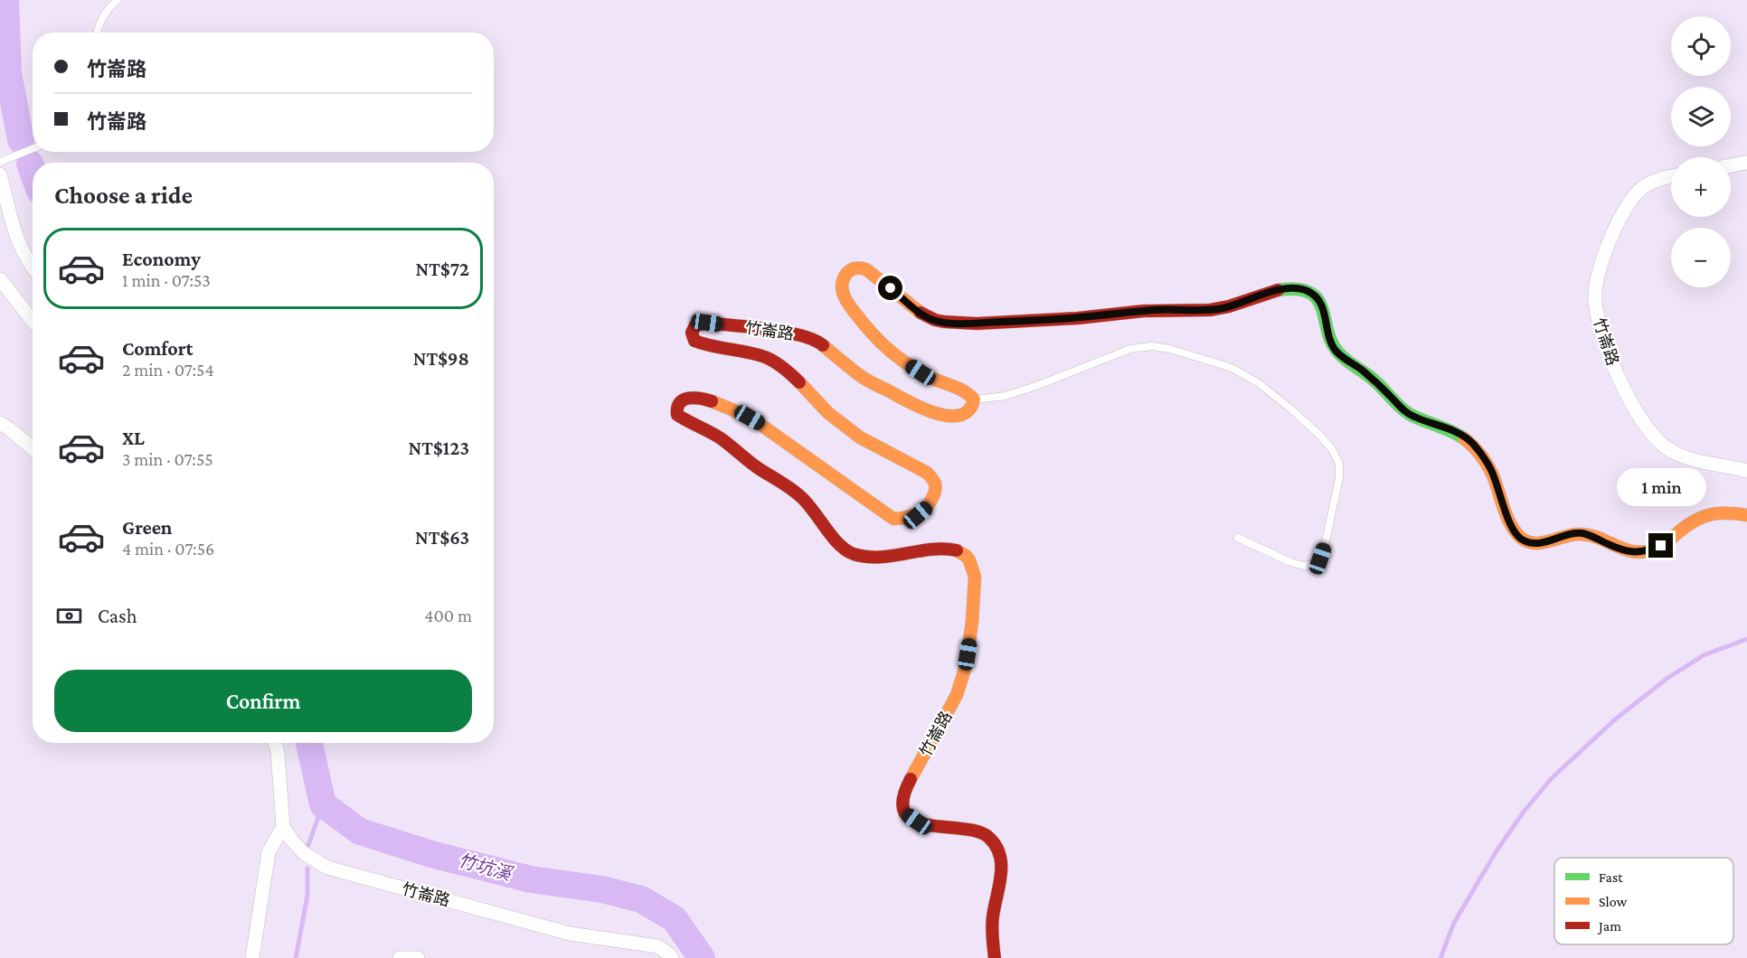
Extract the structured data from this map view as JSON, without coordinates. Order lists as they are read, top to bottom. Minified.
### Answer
{"streets":{"street":["竹崙路"]},"water":["竹坑溪"],"legend":["Fast","Slow","Jam"],"page":{"map_buttons":["+","−"],"banner":["竹崙路","竹崙路"],"heading":"Choose a ride","list":[{"name":"Economy","note":"1 min · 07:53","value":"NT$72"},{"name":"Comfort","note":"2 min · 07:54","value":"NT$98"},{"name":"XL","note":"3 min · 07:55","value":"NT$123"},{"name":"Green","note":"4 min · 07:56","value":"NT$63"}],"bubble":"1 min","pay":["Cash","400 m"],"buttons":"Confirm"}}
